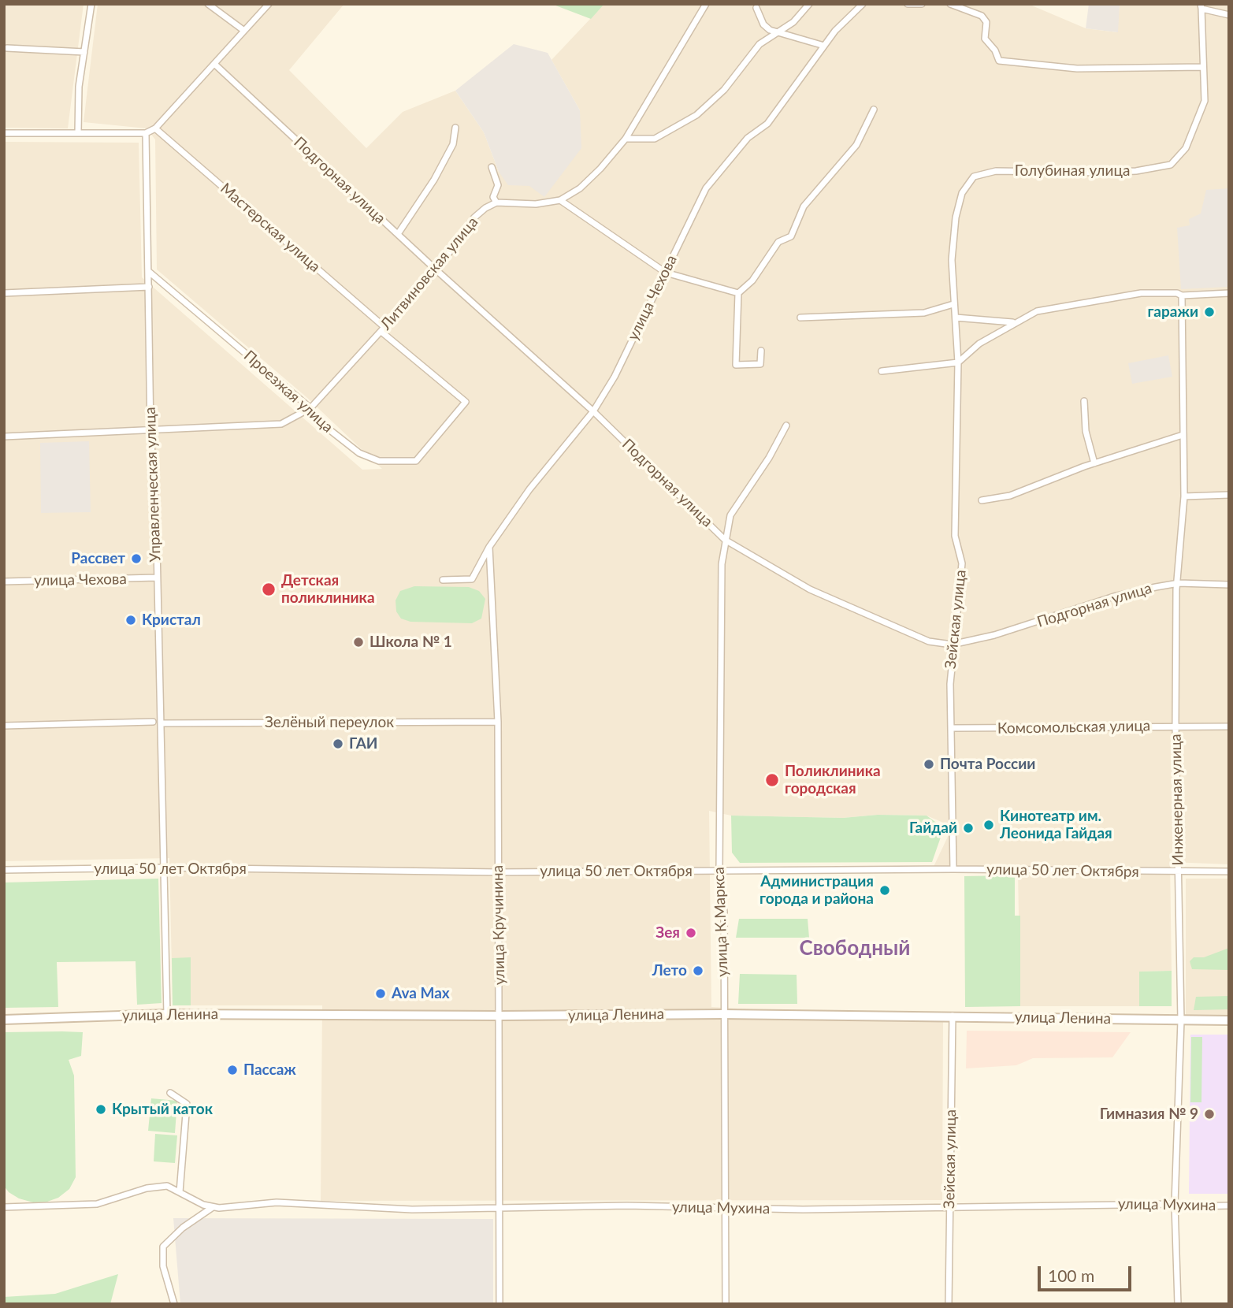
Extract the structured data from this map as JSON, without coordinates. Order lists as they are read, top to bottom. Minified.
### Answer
{"streets":{"main road":["улица Ленина"],"street":["Голубиная улица","Подгорная улица","Мастерская улица","Литвиновская улица","улица Чехова","Проезжая улица","Управленческая улица","Зейская улица","Зелёный переулок","Комсомольская улица","Инженерная улица","улица 50 лет Октября","улица К.Маркса","улица Кручинина","улица Мухина"]},"crossings":[["Голубиная улица","Зейская улица"],["Подгорная улица","Литвиновская улица"],["Подгорная улица","улица Чехова"],["Подгорная улица","Зейская улица"],["Подгорная улица","Инженерная улица"],["Подгорная улица","улица К.Маркса"],["Мастерская улица","Литвиновская улица"],["Мастерская улица","Проезжая улица"],["Литвиновская улица","Проезжая улица"],["Литвиновская улица","Управленческая улица"],["улица Чехова","Управленческая улица"],["улица Чехова","улица Кручинина"],["Проезжая улица","Управленческая улица"],["Управленческая улица","Зелёный переулок"],["Управленческая улица","улица 50 лет Октября"],["Управленческая улица","улица Ленина"],["Зейская улица","Комсомольская улица"],["Зейская улица","улица 50 лет Октября"],["Зейская улица","улица Ленина"],["Зейская улица","улица Мухина"],["Зелёный переулок","улица Кручинина"],["Комсомольская улица","Инженерная улица"],["Инженерная улица","улица 50 лет Октября"],["Инженерная улица","улица Ленина"],["Инженерная улица","улица Мухина"],["улица 50 лет Октября","улица К.Маркса"],["улица 50 лет Октября","улица Кручинина"],["улица К.Маркса","улица Ленина"],["улица К.Маркса","улица Мухина"],["улица Кручинина","улица Ленина"],["улица Кручинина","улица Мухина"]],"districts":["Свободный"],"places":["гаражи","Рассвет","Детская поликлиника","Кристал","Школа № 1","ГАИ","Почта России","Поликлиника городская","Кинотеатр им. Леонида Гайдая","Гайдай","Администрация города и района","Зея","Лето","Ava Max","Пассаж","Крытый каток","Гимназия № 9"],"scale_bar":"100 m"}
